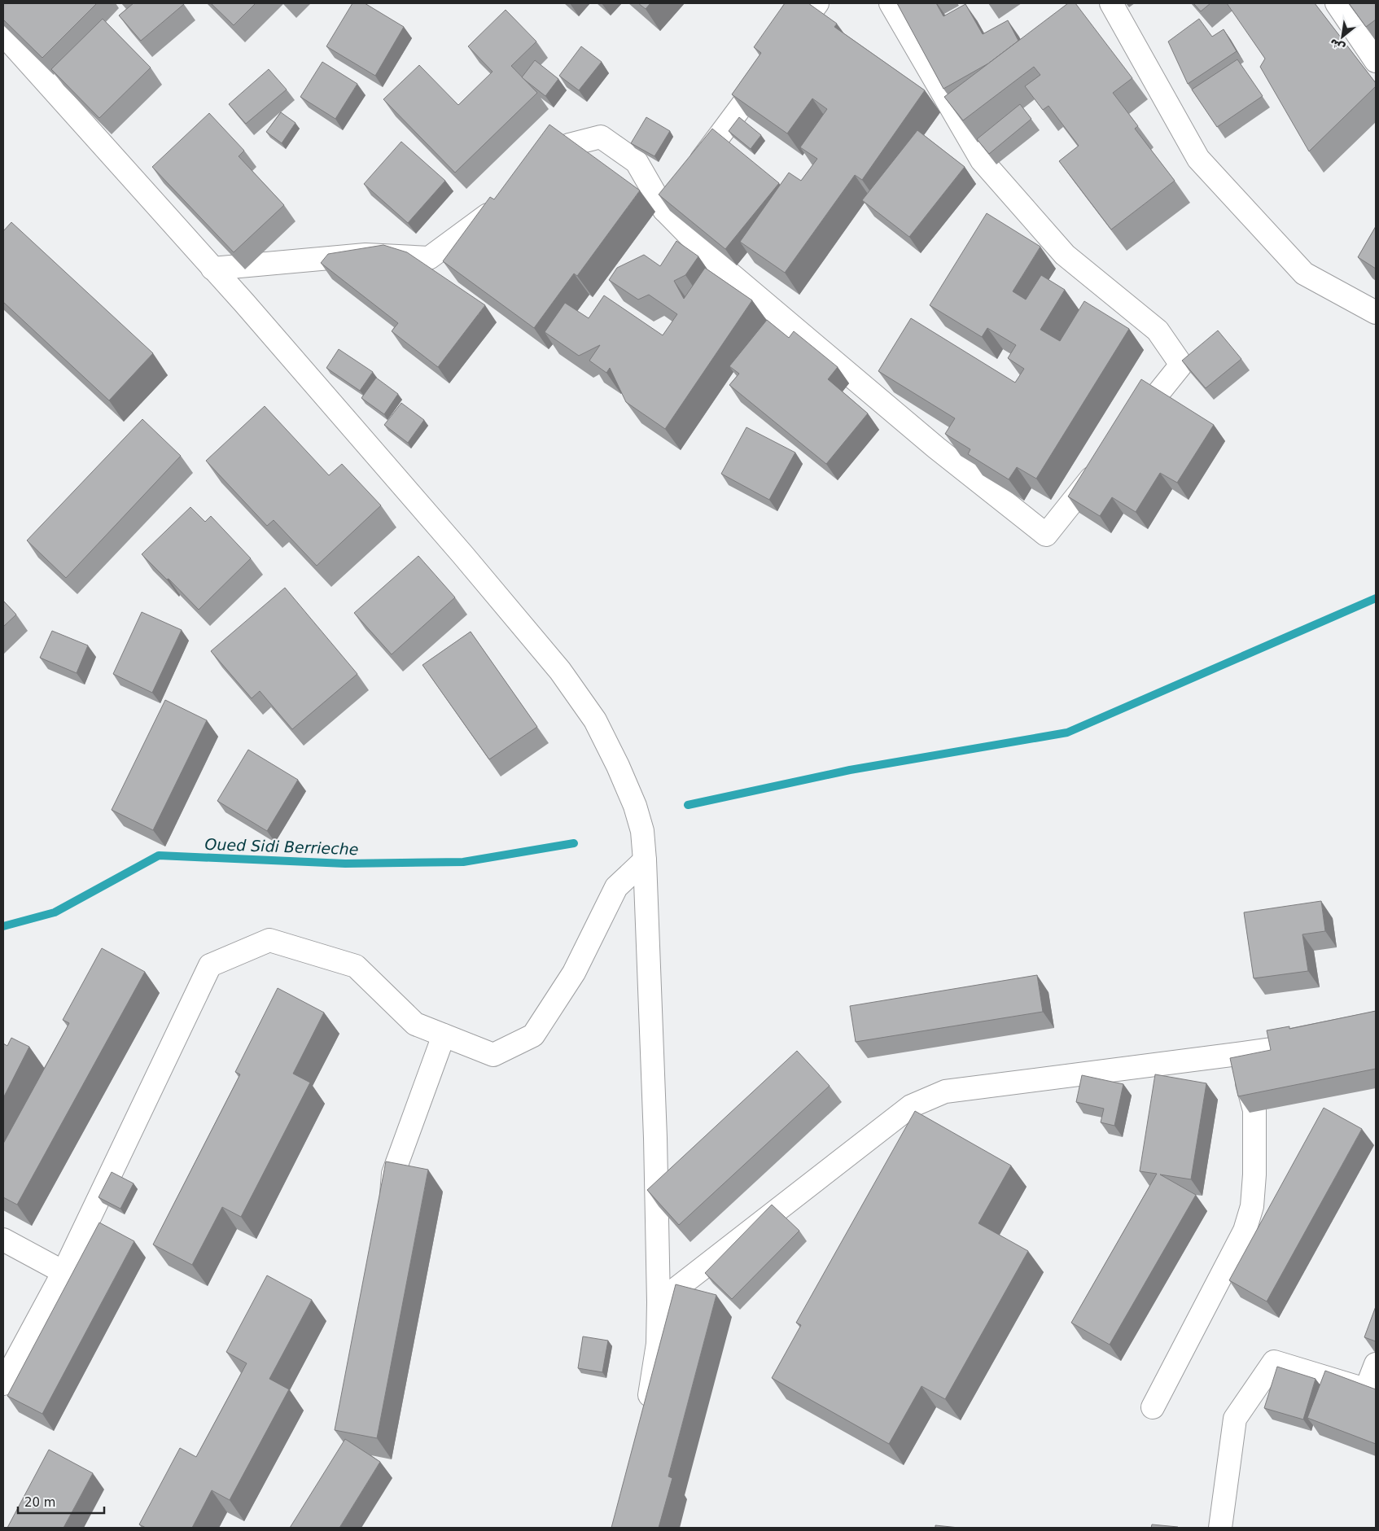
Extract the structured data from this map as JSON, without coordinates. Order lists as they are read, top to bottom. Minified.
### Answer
{"water":["Oued Sidi Berrieche"],"scale_bar":"20 m","north":"bottom left"}
